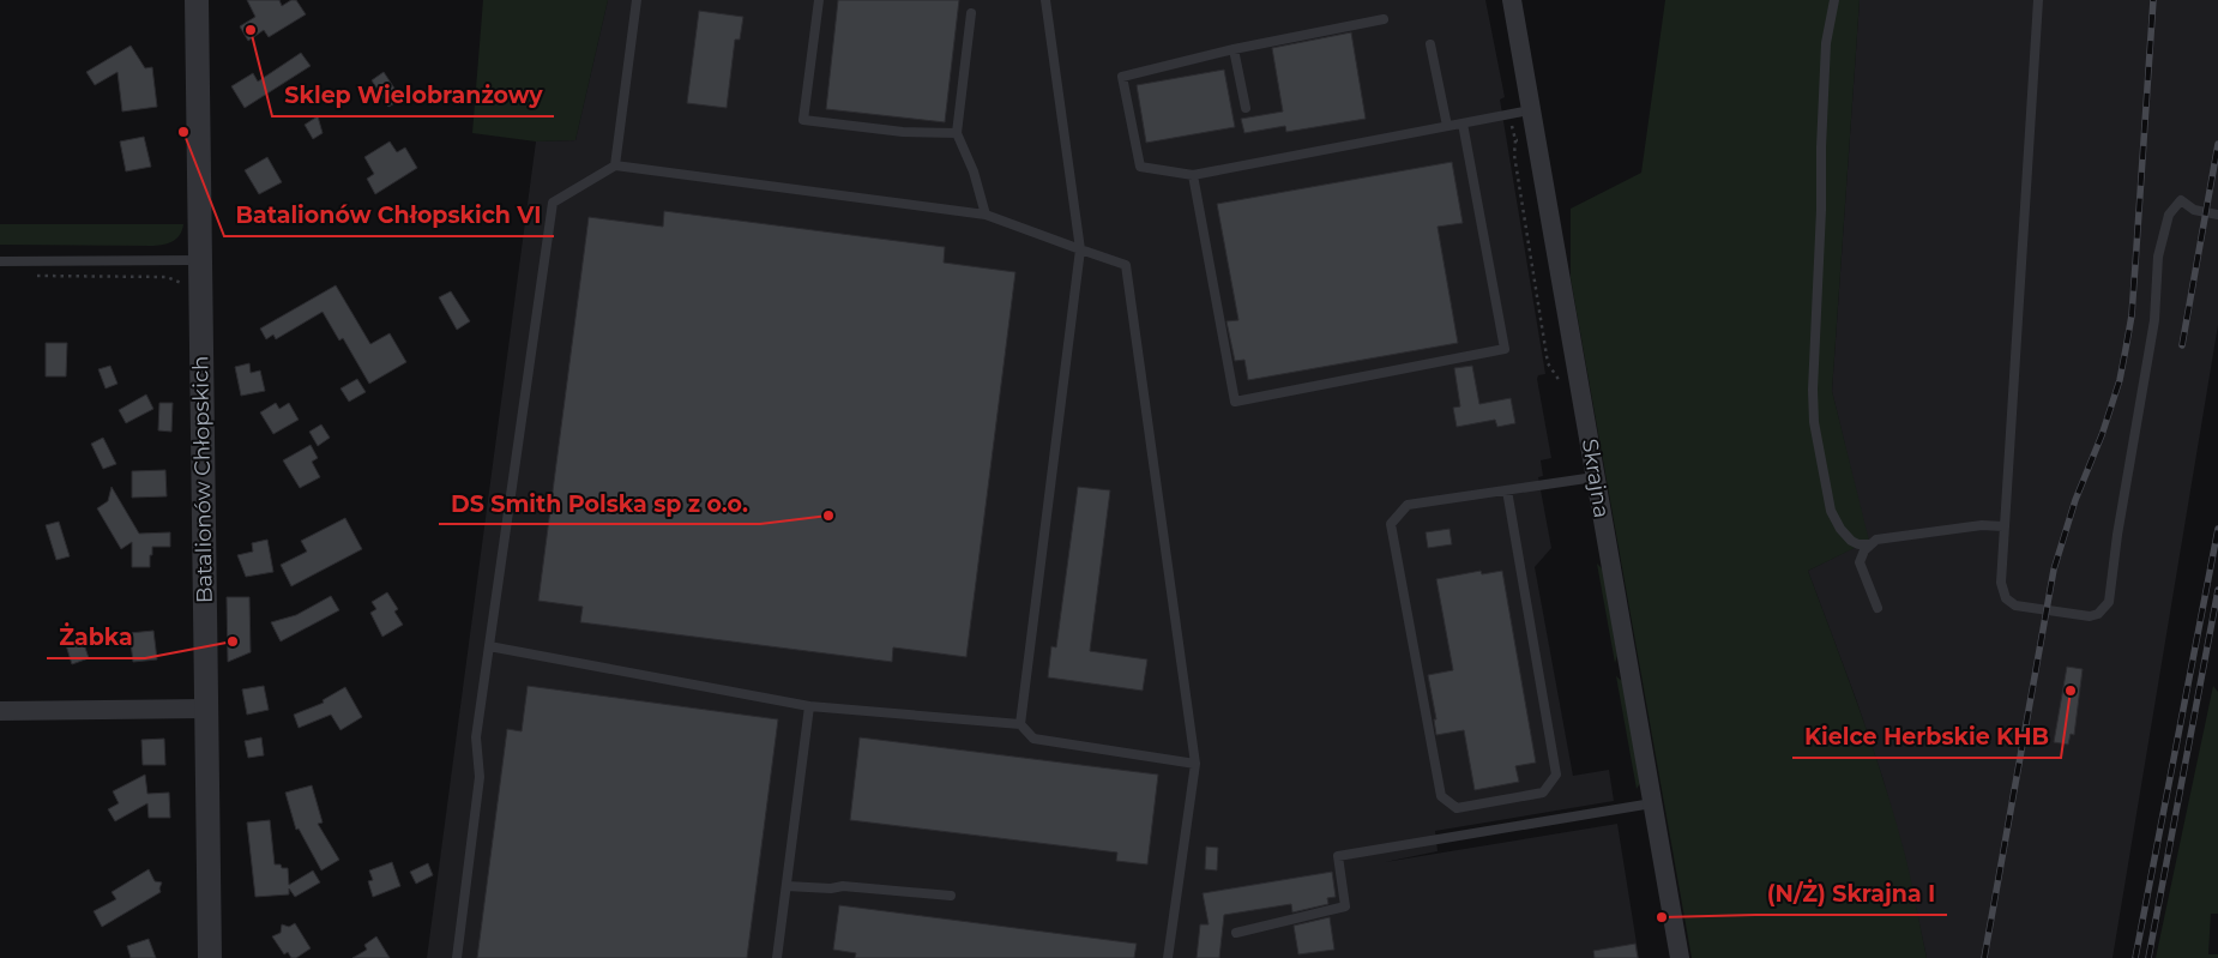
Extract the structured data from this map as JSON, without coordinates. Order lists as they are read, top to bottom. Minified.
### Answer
{"streets":{"street":["Skrajna","Batalionów Chłopskich"]},"places":["Sklep Wielobranżowy","Batalionów Chłopskich VI","DS Smith Polska sp z o.o.","Żabka","Kielce Herbskie KHB","(N/Ż) Skrajna I"]}
